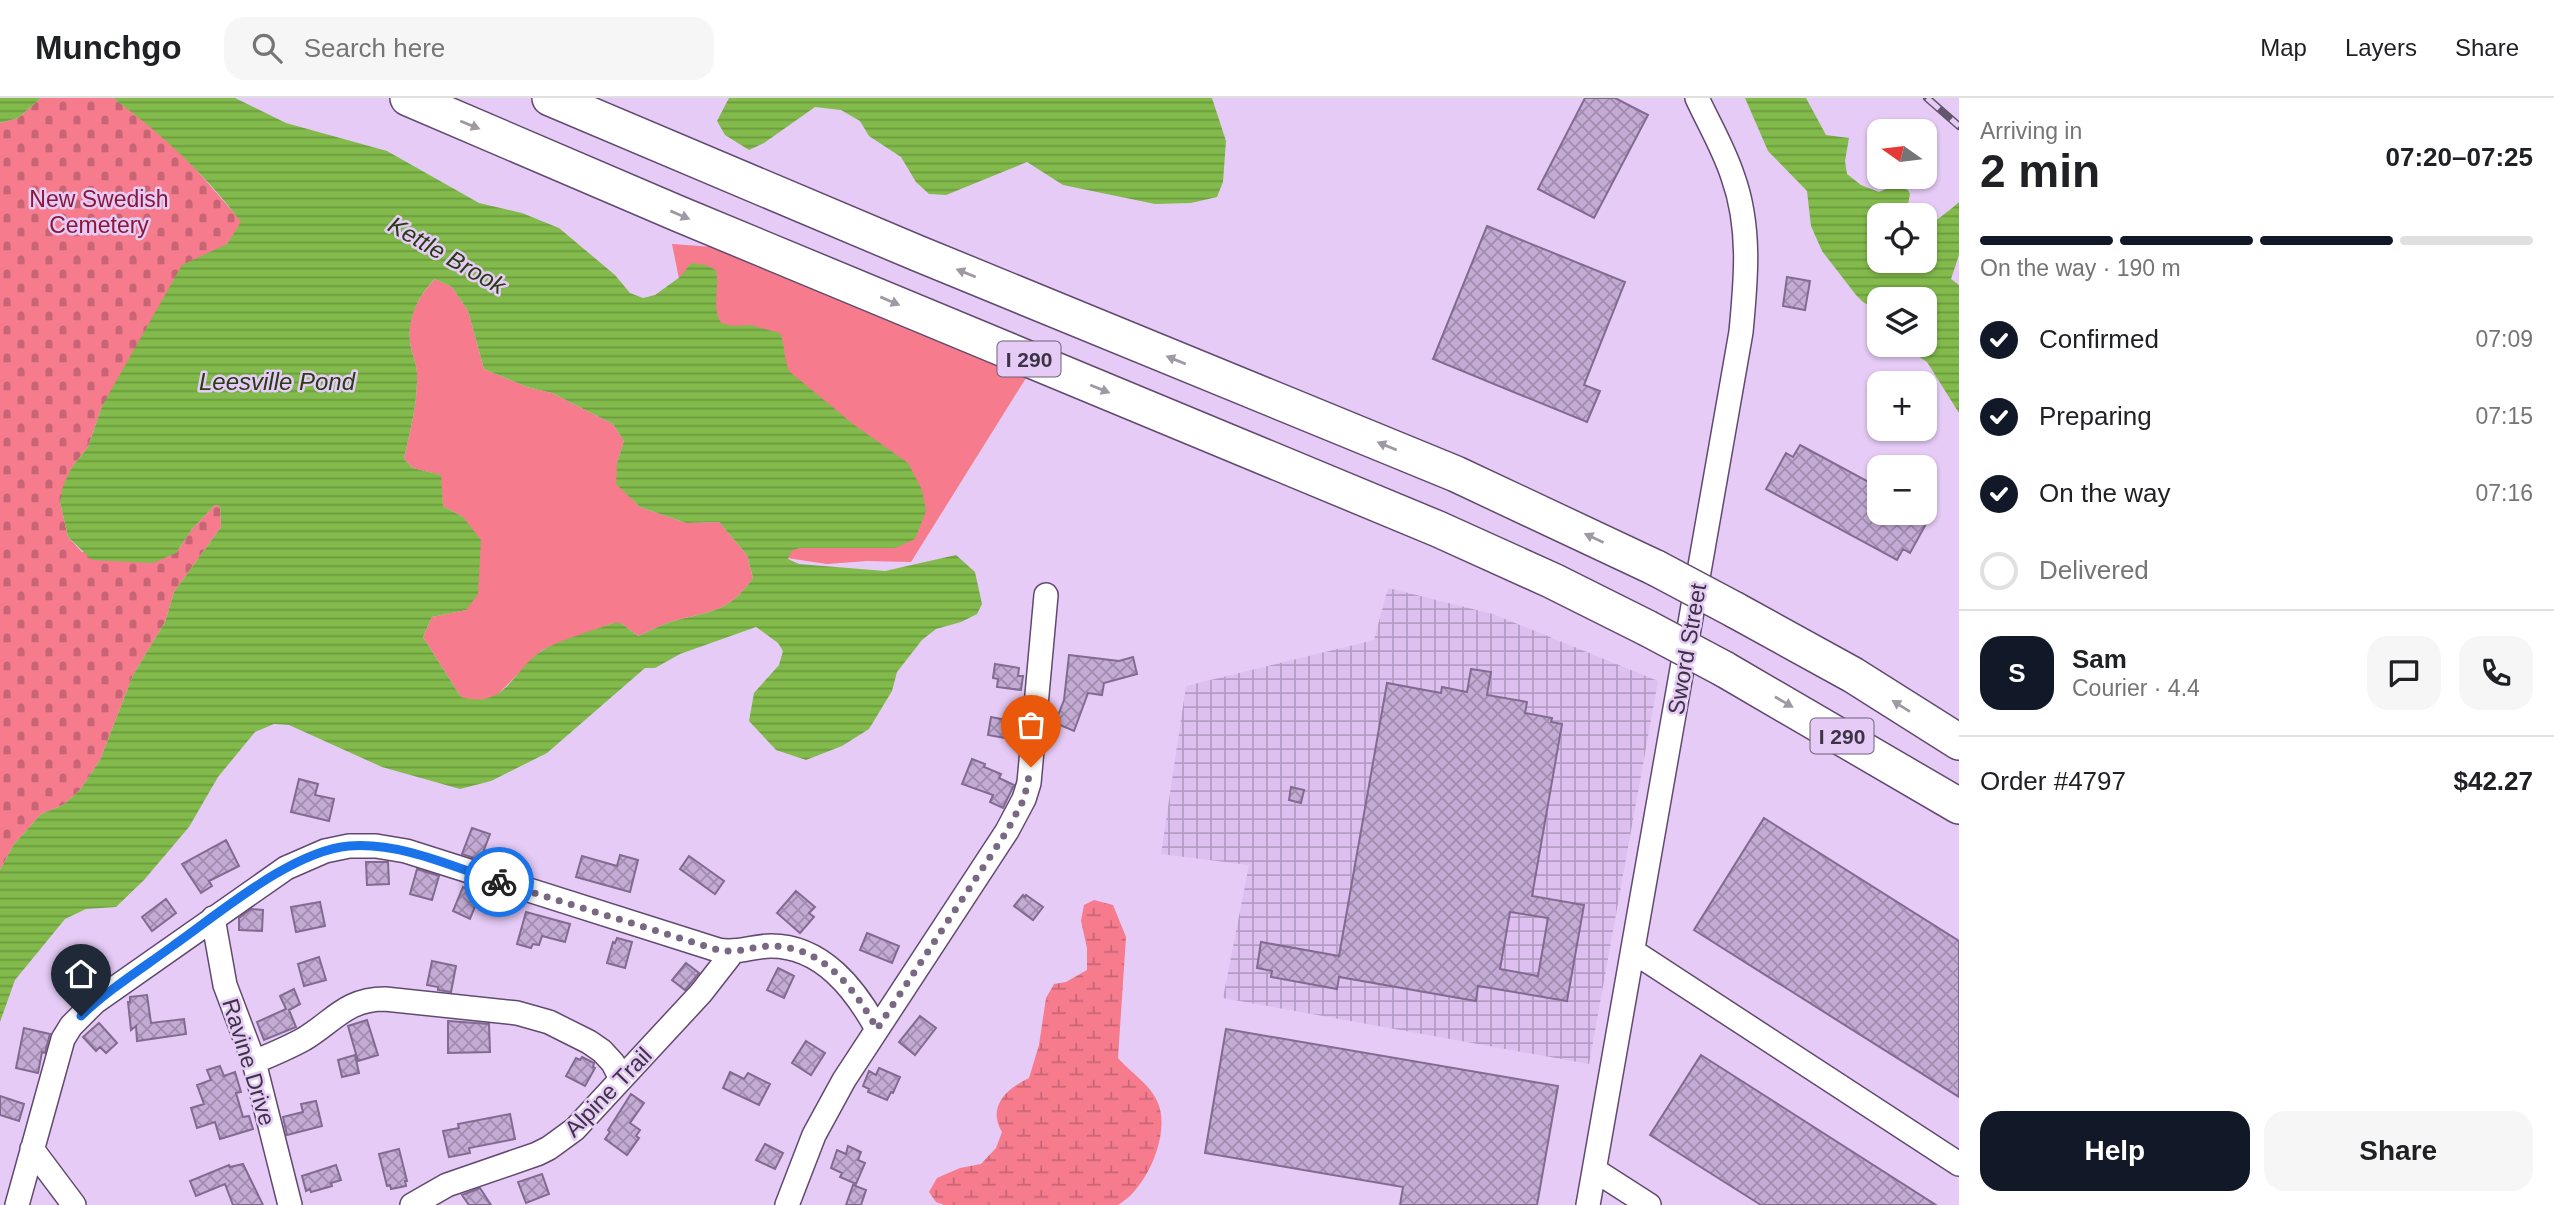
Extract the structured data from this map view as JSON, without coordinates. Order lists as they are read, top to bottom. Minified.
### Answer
{"streets":{"highway":["I 290"],"street":["Sword Street","Ravine Drive","Alpine Trail"]},"water":["Kettle Brook","Leesville Pond"],"parks":["New Swedish Cemetery"],"north":"left","page":{"header":"Munchgo","search":"Search here","nav":["Map","Layers","Share"],"heading":["2 min","Arriving in","07:20–07:25"],"panel":["Sam","Courier · 4.4","Order #4797","$42.27"],"map_buttons":["+","−"],"bar":"On the way · 190 m","list":[["Confirmed","07:09"],["Preparing","07:15"],["On the way","07:16"],"Delivered"],"round":"S","buttons":["Help","Share"]}}
